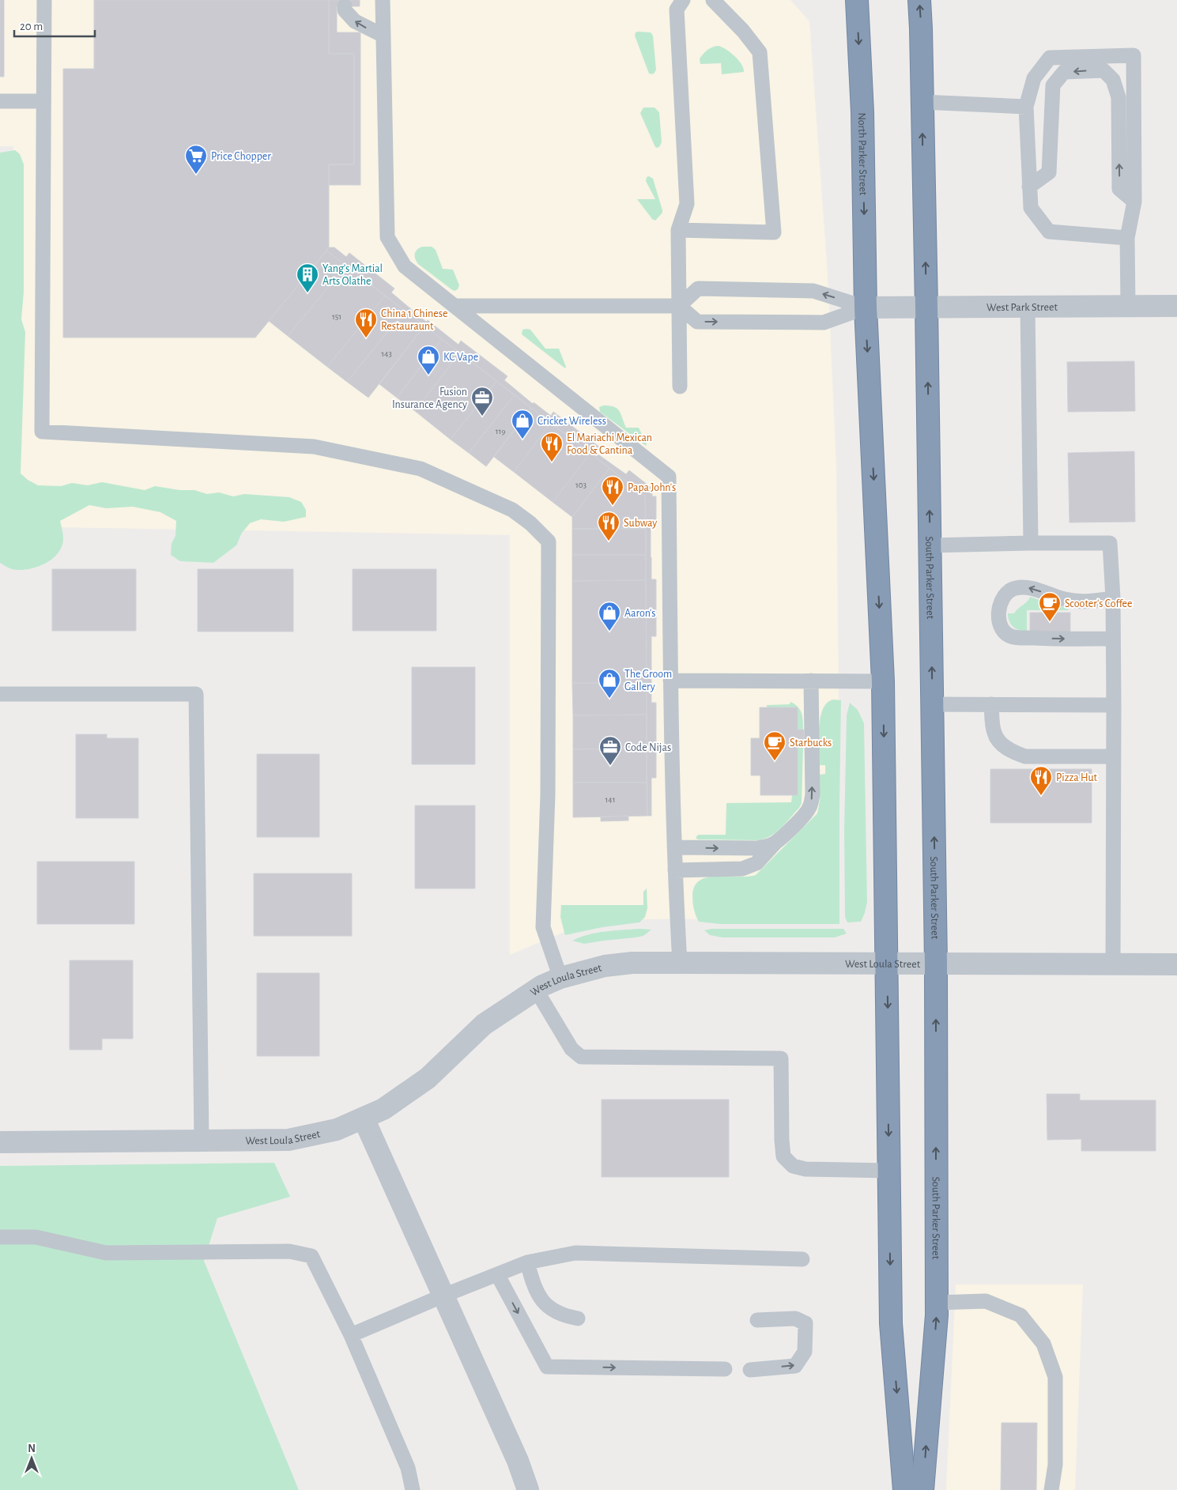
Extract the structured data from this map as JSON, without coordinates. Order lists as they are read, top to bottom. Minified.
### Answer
{"streets":{"highway":["North Parker Street","South Parker Street"],"street":["West Park Street","West Loula Street"]},"crossings":[["North Parker Street","West Park Street"],["West Park Street","South Parker Street"],["South Parker Street","West Loula Street"]],"places":{"supermarket":["Price Chopper"],"building":["Yang’s Martial Arts Olathe"],"restaurant":["China 1 Chinese Restauraunt","El Mariachi Mexican Food & Cantina","Papa John's","Subway","Pizza Hut"],"shop":["KC Vape","Cricket Wireless","Aaron's","The Groom Gallery"],"office":["Fusion Insurance Agency","Code Nijas"],"cafe":["Scooter's Coffee","Starbucks"]},"house_numbers":["151","143","119","103","141"],"scale_bar":"20 m","north":"top"}
